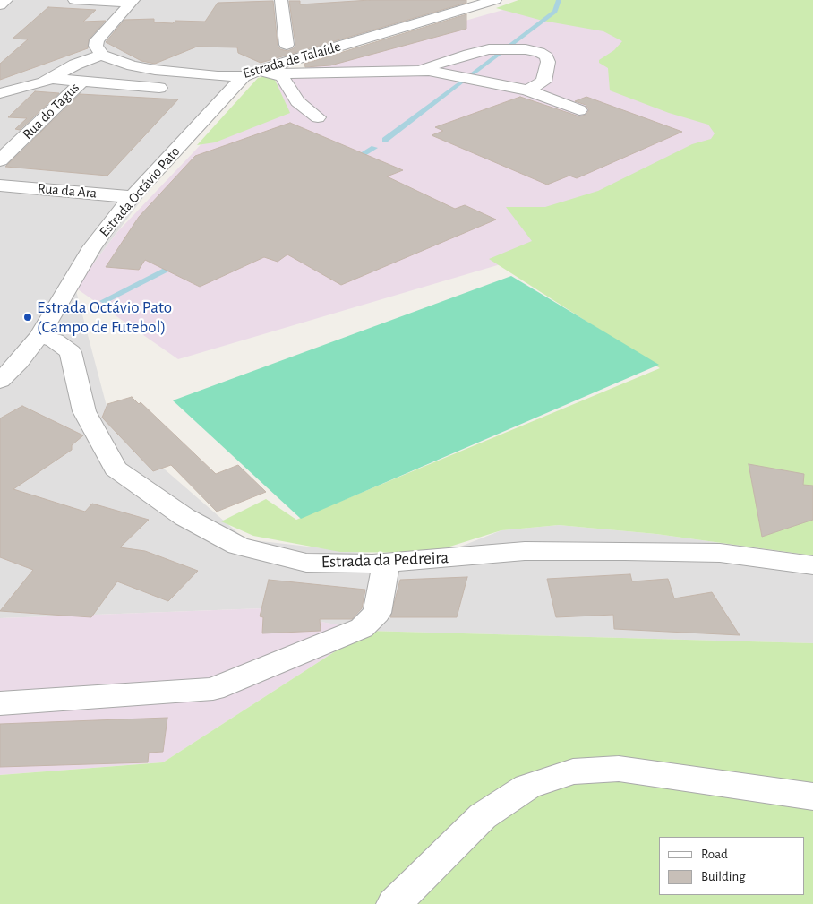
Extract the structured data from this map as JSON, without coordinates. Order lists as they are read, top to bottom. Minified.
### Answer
{"streets":{"street":["Estrada de Talaíde","Rua do Tagus","Rua da Ara","Estrada Octávio Pato","Estrada da Pedreira"]},"crossings":[["Estrada de Talaíde","Estrada Octávio Pato"],["Rua da Ara","Estrada Octávio Pato"],["Estrada Octávio Pato","Estrada da Pedreira"]],"places":["Estrada Octávio Pato (Campo de Futebol)"],"legend":["Road","Building"]}
